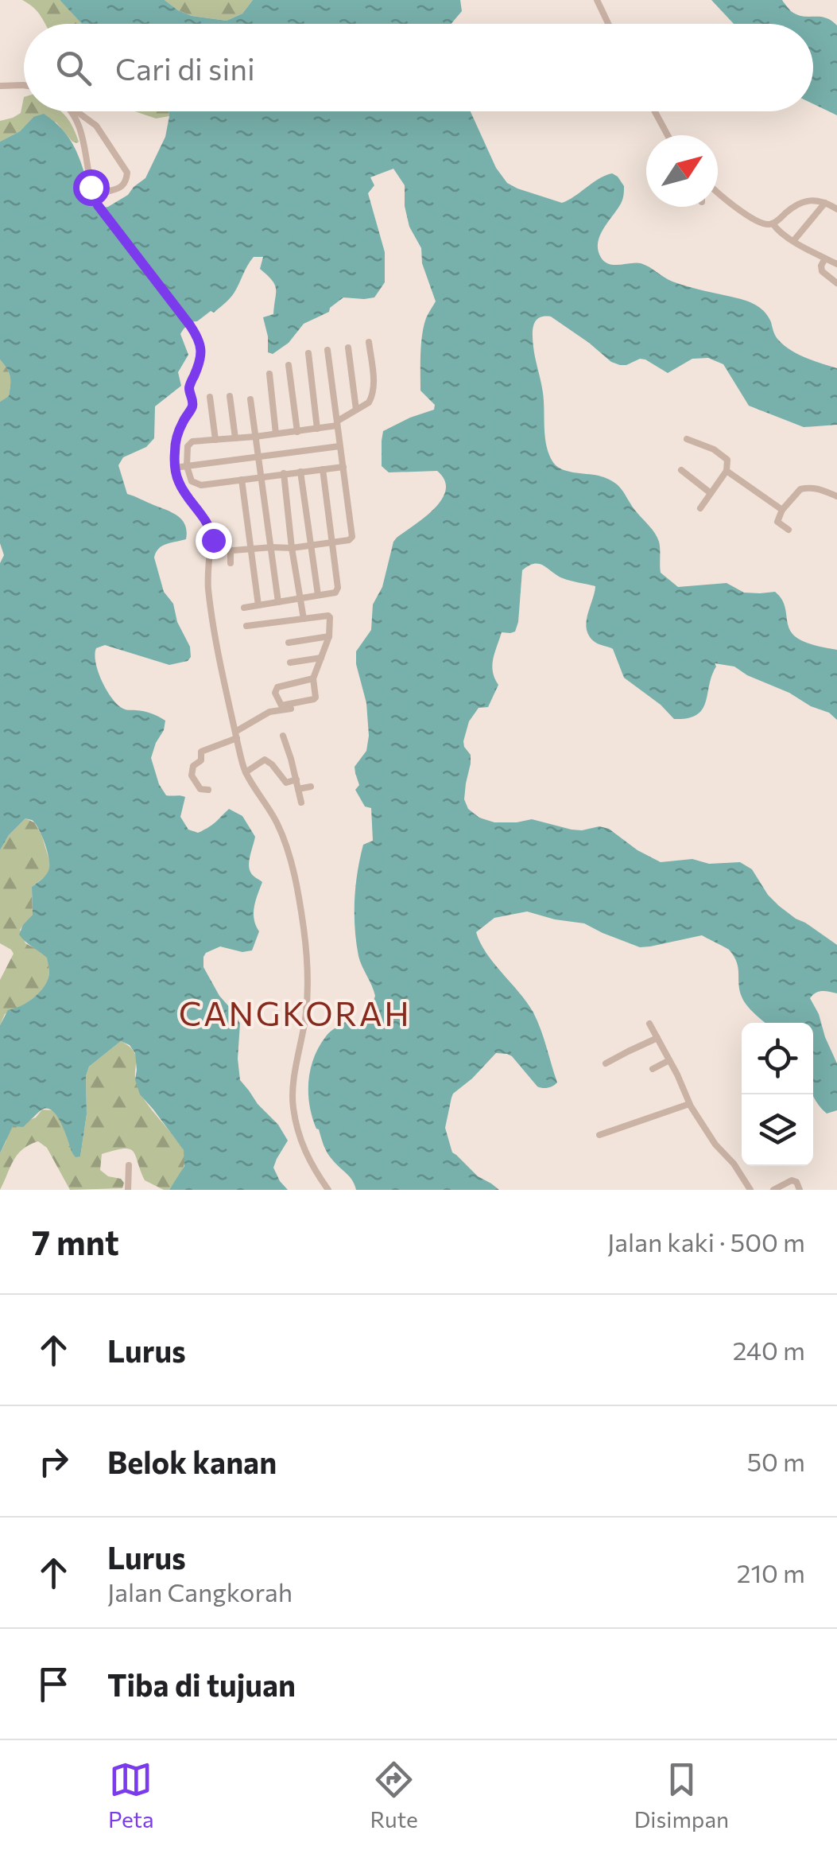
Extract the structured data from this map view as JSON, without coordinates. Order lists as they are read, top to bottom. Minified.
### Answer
{"districts":["CANGKORAH"],"north":"top right","page":{"search":"Cari di sini","heading":["7 mnt","Jalan kaki · 500 m"],"list":[["Lurus","240 m"],["Belok kanan","50 m"],["Lurus","Jalan Cangkorah","210 m"],"Tiba di tujuan"],"nav":["Peta","Rute","Disimpan"]}}
